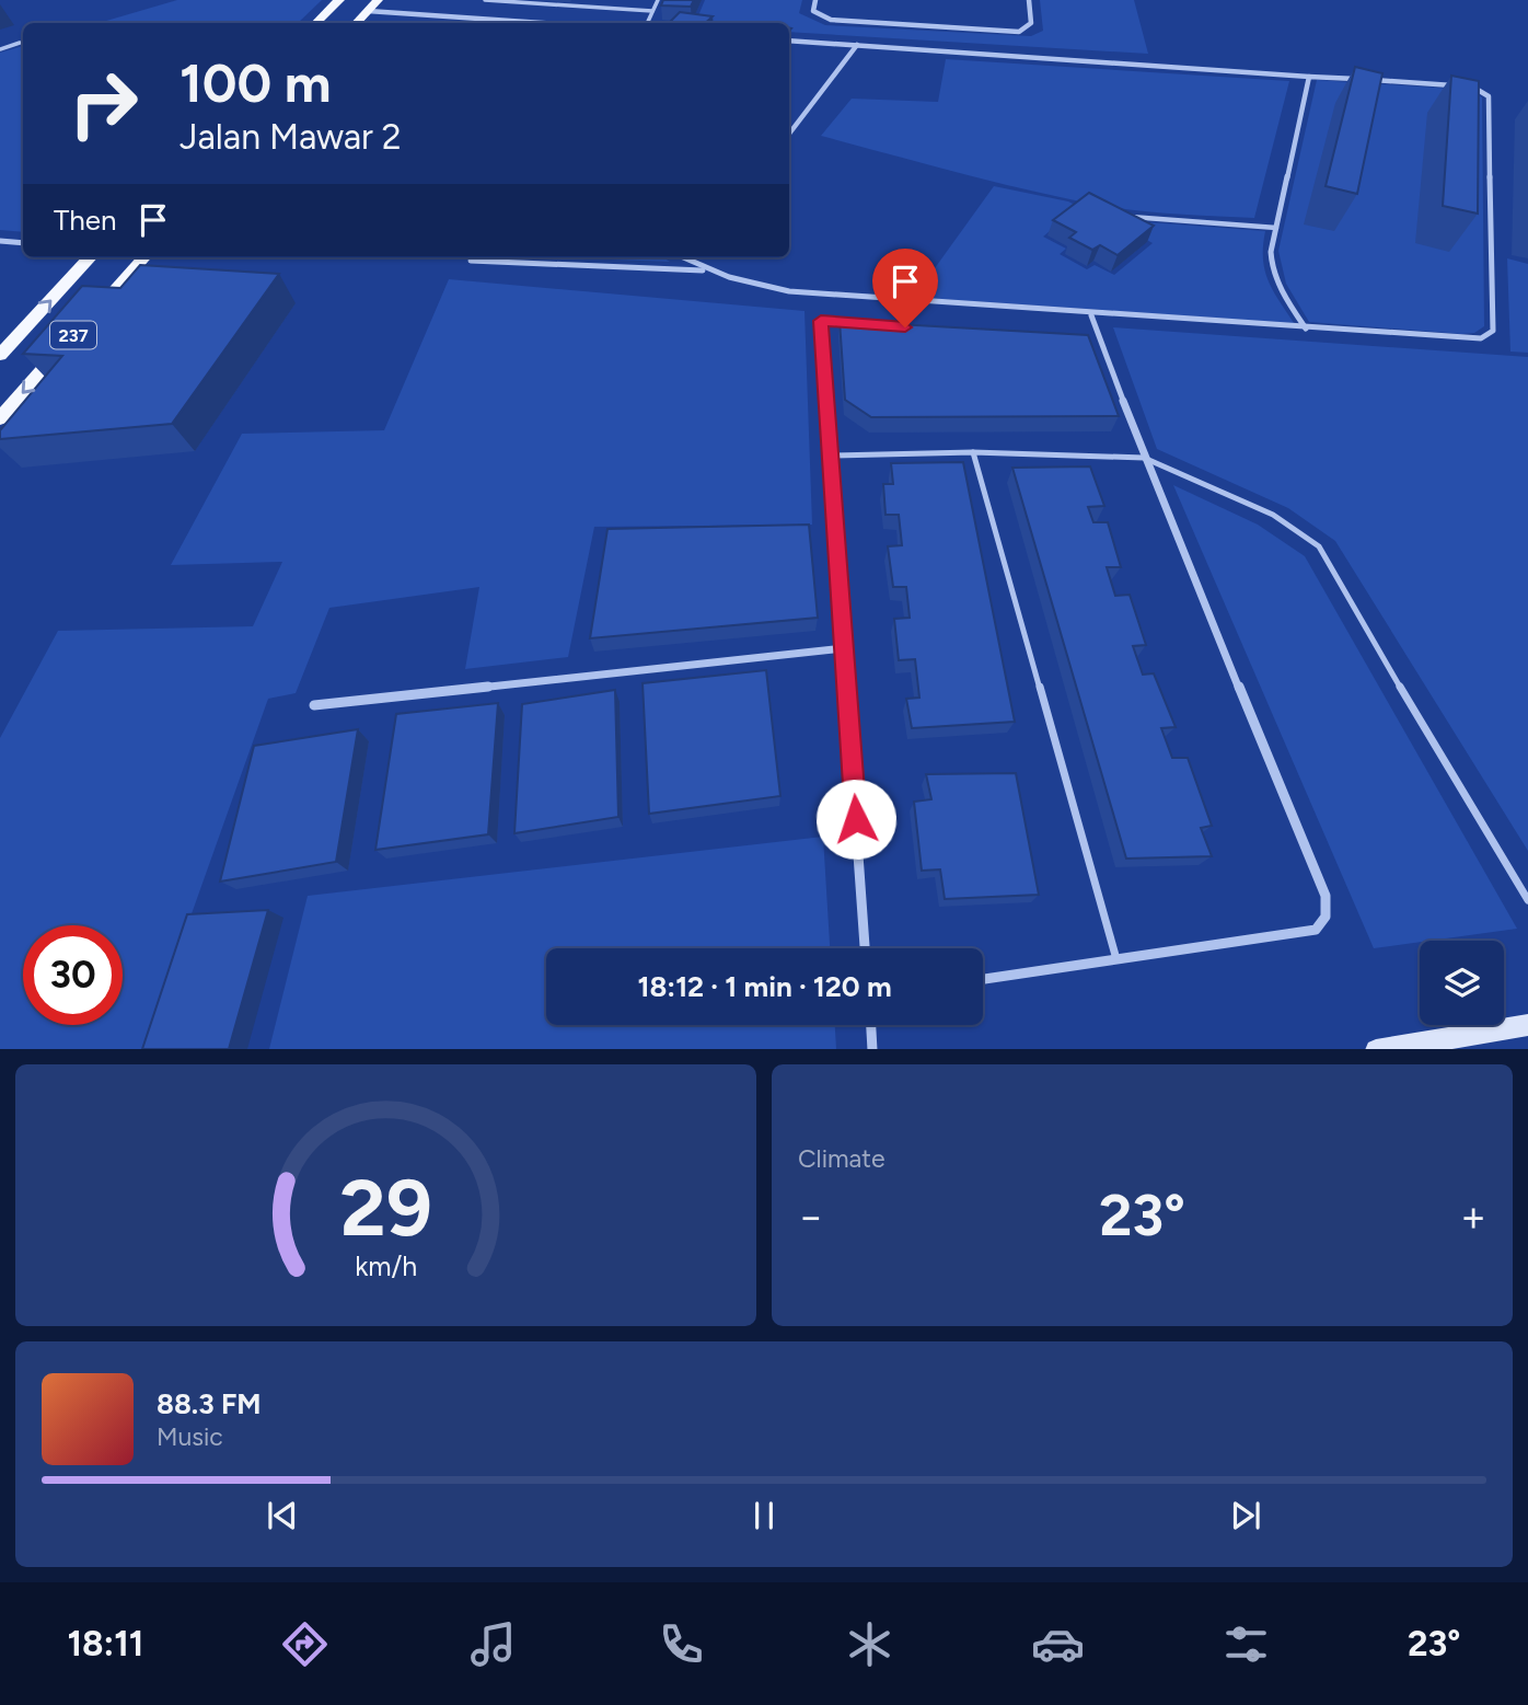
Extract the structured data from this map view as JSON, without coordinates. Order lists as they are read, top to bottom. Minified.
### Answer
{"streets":{"main road":["237"]},"page":{"turn":["100 m","Jalan Mawar 2"],"then":"Then","limit":"30","trip":"18:12 · 1 min · 120 m","tile":"Climate","heat":["−","23°","+"],"song":["88.3 FM","Music"],"tabs":["18:11","23°"],"gauge":["29","km/h"]}}
